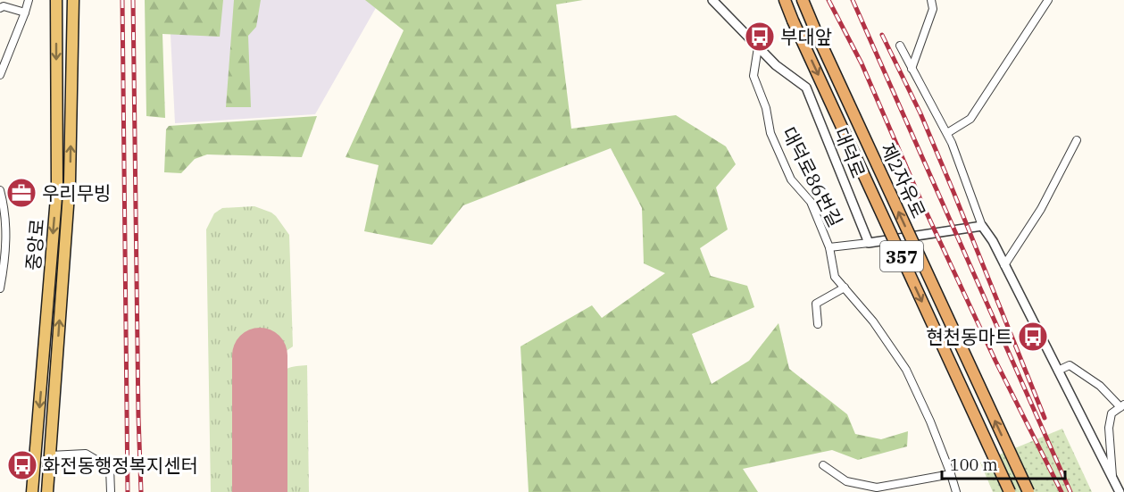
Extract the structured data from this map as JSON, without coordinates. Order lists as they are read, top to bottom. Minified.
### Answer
{"streets":{"highway":["제2자유로","357"],"main road":["중앙로"],"street":["대덕로","대덕로86번길"]},"crossings":[["대덕로","대덕로86번길"]],"places":{"bus stop":["부대앞","현천동마트","화전동행정복지센터"],"office":["우리무빙"]},"scale_bar":"100 m"}
